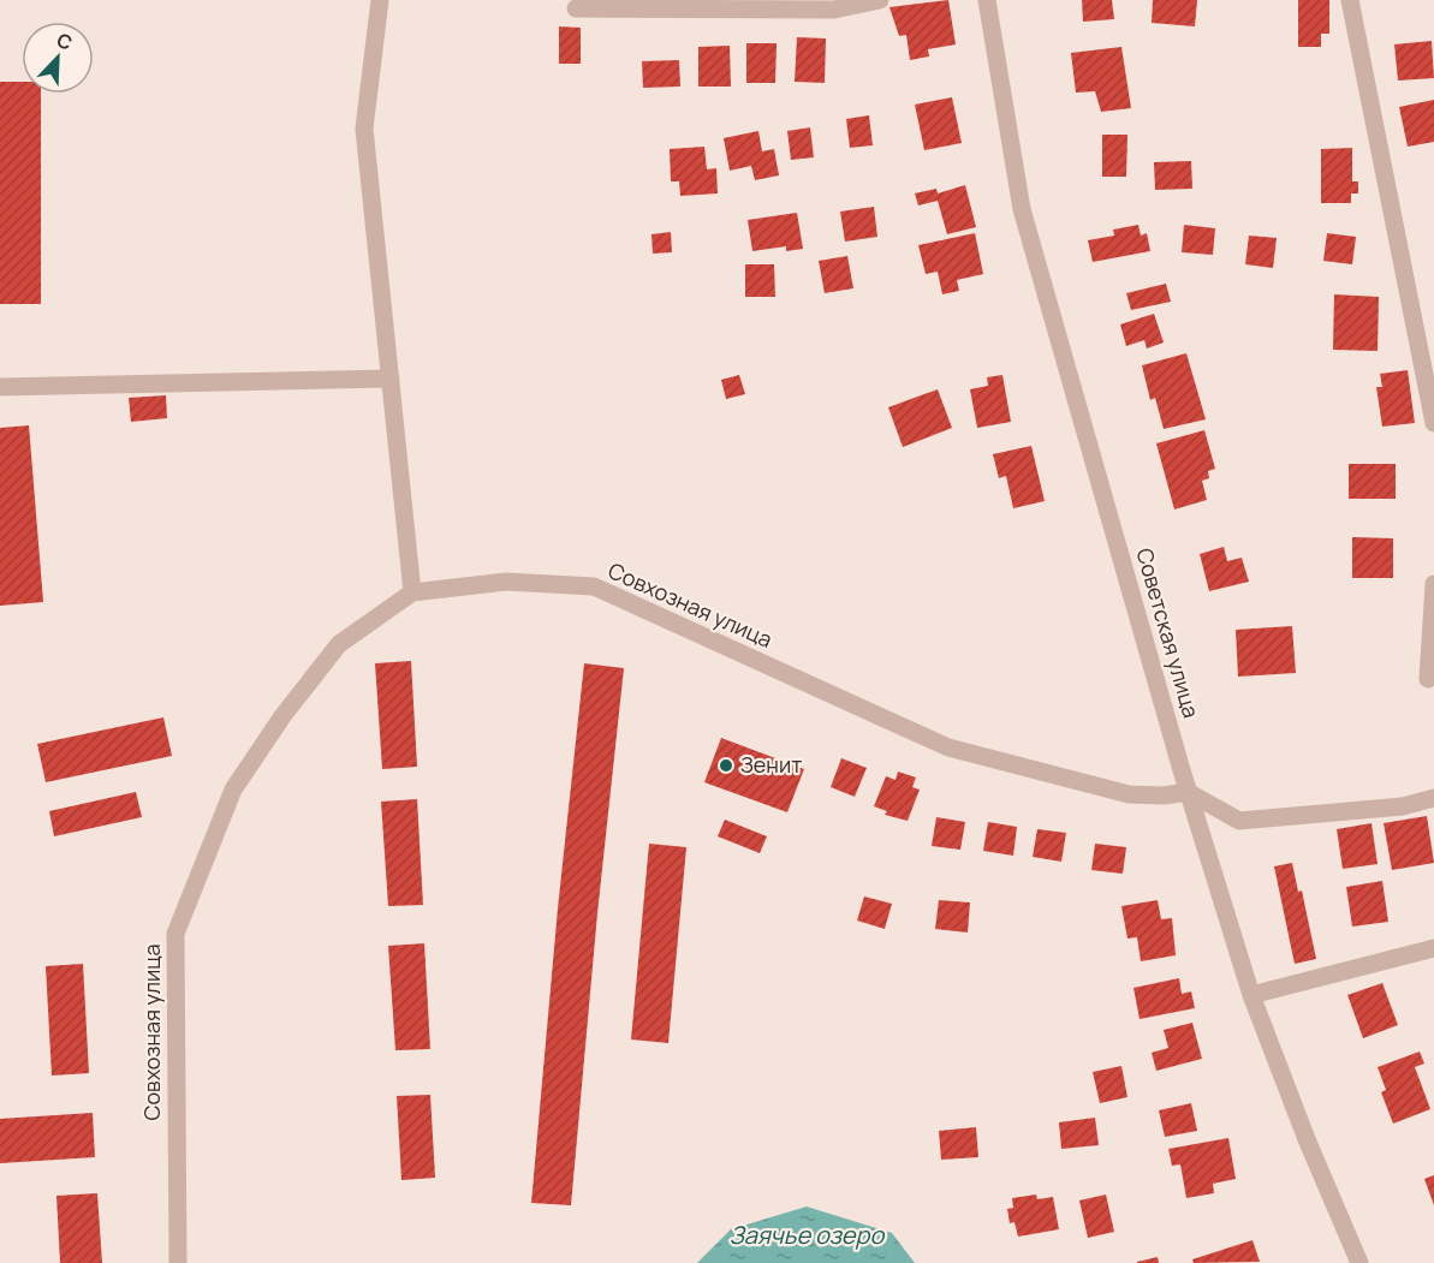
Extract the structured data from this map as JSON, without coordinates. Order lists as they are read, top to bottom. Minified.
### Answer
{"streets":{"street":["Совхозная улица","Советская улица"]},"crossings":[["Совхозная улица","Советская улица"]],"water":["Заячье озеро"],"places":["Зенит"],"north":"top right"}
